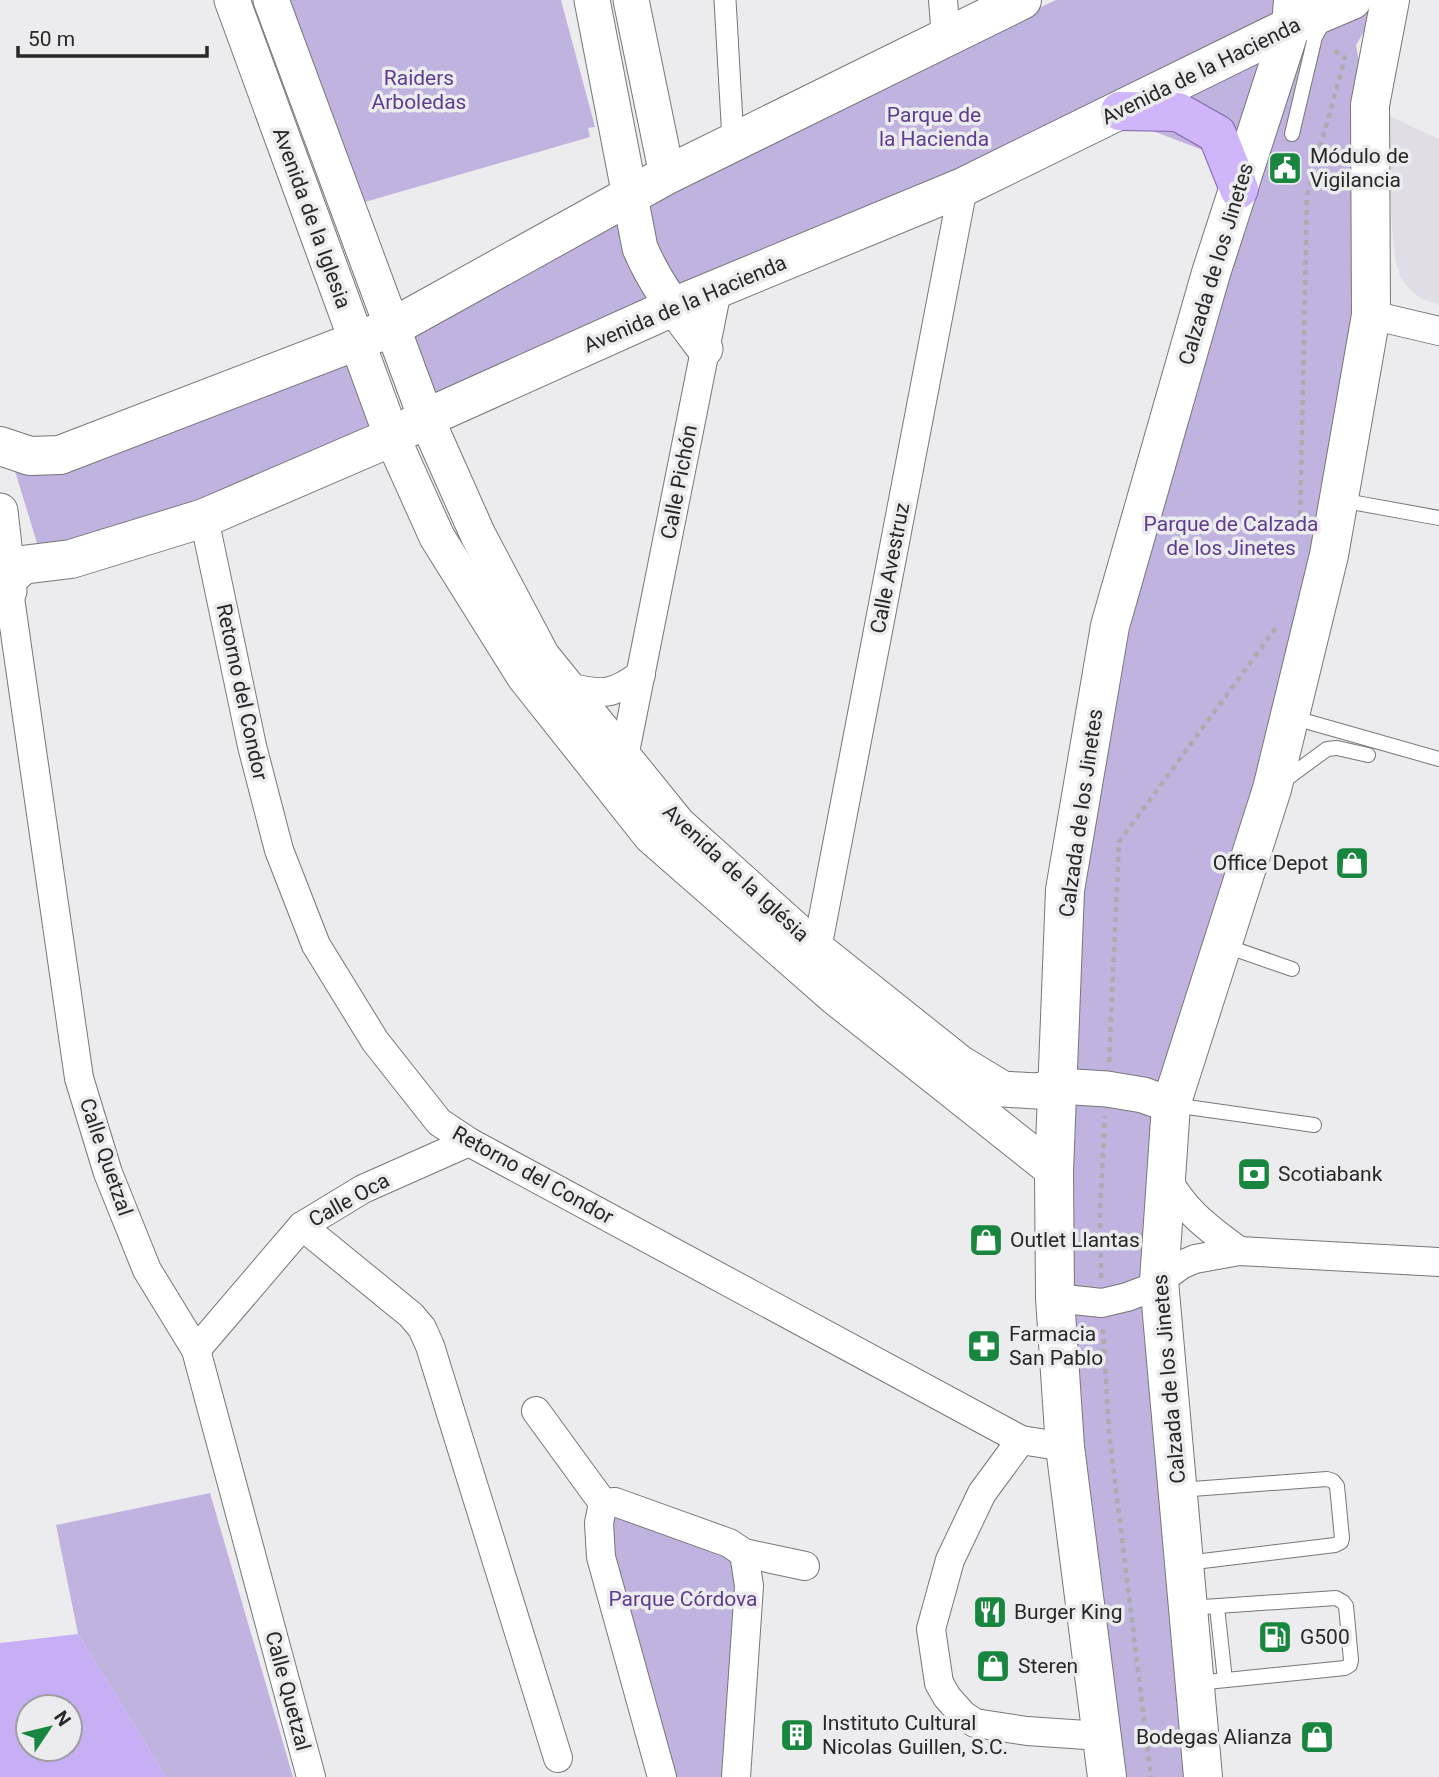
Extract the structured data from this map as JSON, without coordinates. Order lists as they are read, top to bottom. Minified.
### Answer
{"streets":{"main road":["Avenida de la Hacienda","Calzada de los Jinetes"],"street":["Avenida de la Iglesia","Calle Pichón","Calle Avestruz","Retorno del Condor","Avenida de la Iglésia","Calle Quetzal","Calle Oca"]},"crossings":[["Avenida de la Hacienda","Avenida de la Iglesia"],["Avenida de la Hacienda","Calzada de los Jinetes"],["Avenida de la Hacienda","Calle Pichón"],["Avenida de la Hacienda","Calle Avestruz"],["Avenida de la Hacienda","Retorno del Condor"],["Avenida de la Hacienda","Avenida de la Iglésia"],["Avenida de la Hacienda","Calle Quetzal"],["Avenida de la Iglesia","Avenida de la Iglésia"],["Calzada de los Jinetes","Retorno del Condor"],["Calzada de los Jinetes","Avenida de la Iglésia"],["Calle Pichón","Avenida de la Iglésia"],["Calle Avestruz","Avenida de la Iglésia"],["Retorno del Condor","Calle Oca"],["Calle Quetzal","Calle Oca"]],"parks":["Raiders Arboledas","Parque de la Hacienda","Parque de Calzada de los Jinetes","Parque Córdova"],"places":{"public building":["Módulo de Vigilancia"],"shop":["Office Depot","Outlet Llantas","Steren","Bodegas Alianza"],"bank":["Scotiabank"],"pharmacy":["Farmacia San Pablo"],"restaurant":["Burger King"],"fuel station":["G500"],"building":["Instituto Cultural Nicolas Guillen, S.C."]},"scale_bar":"50 m","north":"top right"}
